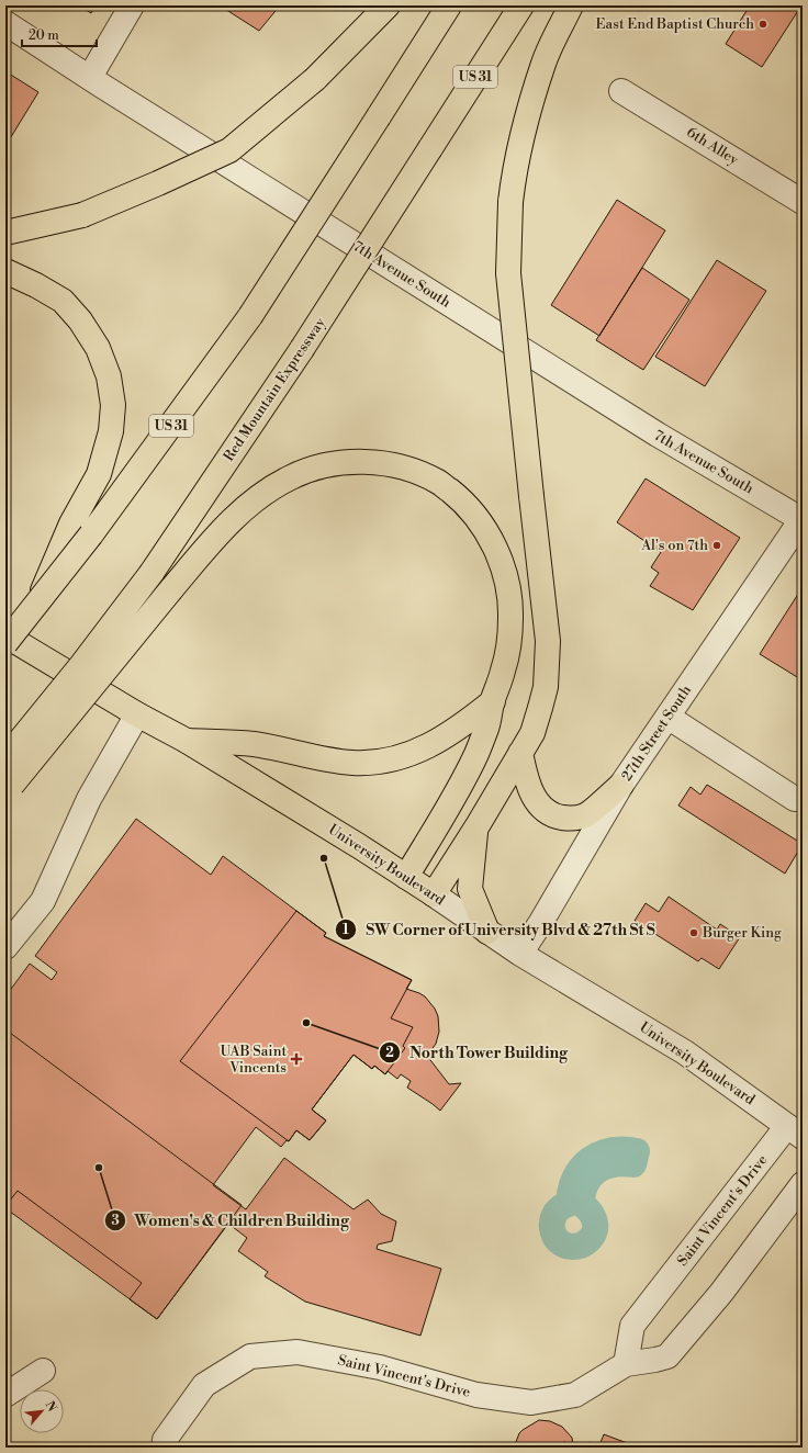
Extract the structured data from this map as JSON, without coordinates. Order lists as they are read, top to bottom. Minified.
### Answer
{"streets":{"main road":["US 31","Red Mountain Expressway","University Boulevard"],"street":["6th Alley","7th Avenue South","27th Street South","Saint Vincent's Drive"]},"crossings":[["7th Avenue South","27th Street South"],["27th Street South","University Boulevard"],["University Boulevard","Saint Vincent's Drive"]],"places":{"other":["East End Baptist Church","Al's on 7th","SW Corner of University Blvd & 27th St S","Burger King","North Tower Building","Women's & Children Building"],"health":["UAB Saint Vincents"]},"scale_bar":"20 m","north":"top right"}
